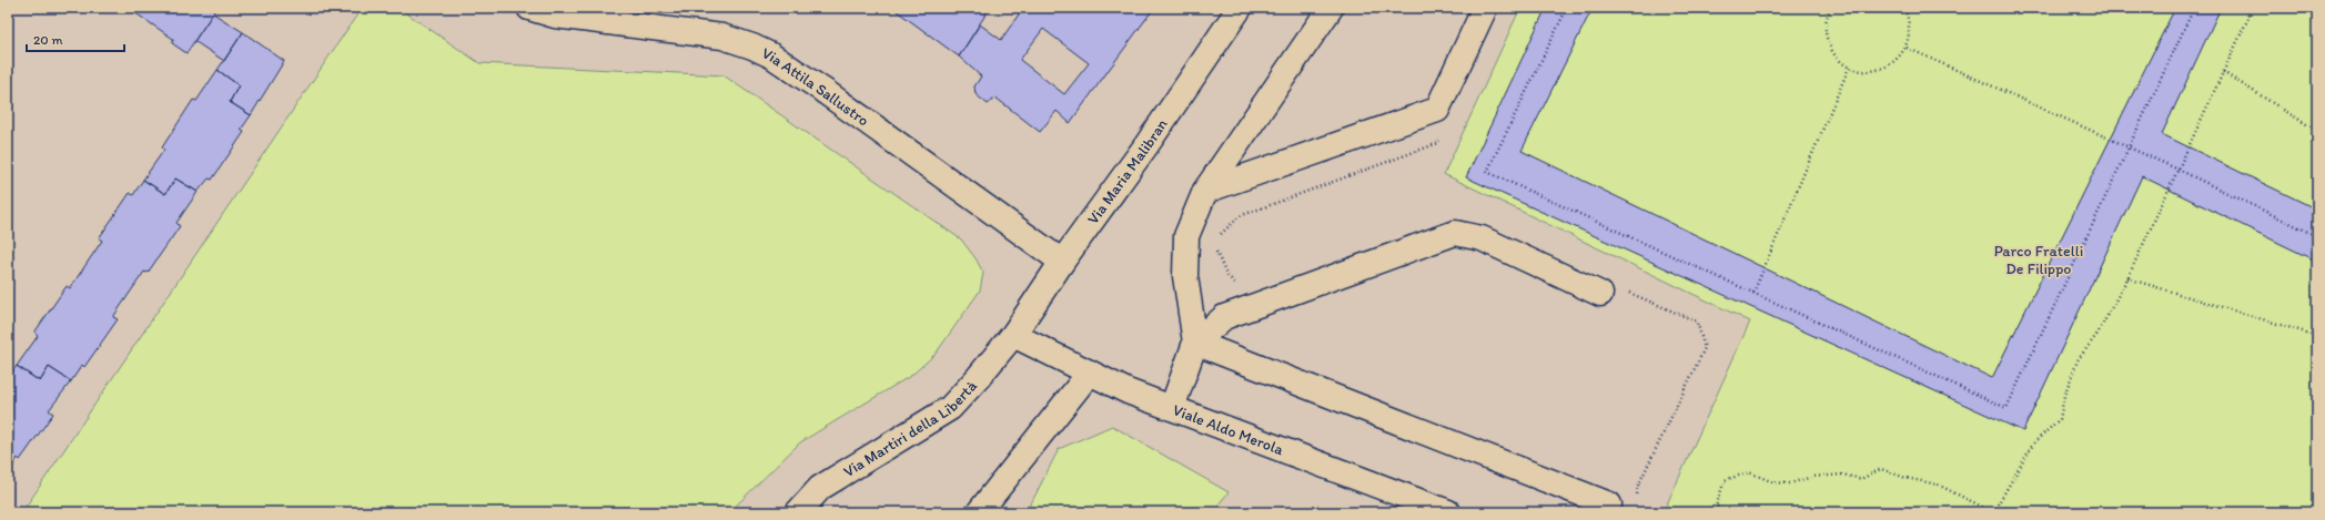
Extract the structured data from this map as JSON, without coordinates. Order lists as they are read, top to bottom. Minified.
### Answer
{"streets":{"street":["Via Attila Sallustro","Via Maria Malibran","Via Martiri della Libertà","Viale Aldo Merola"]},"crossings":[["Via Attila Sallustro","Via Maria Malibran"],["Via Maria Malibran","Via Martiri della Libertà"],["Via Maria Malibran","Viale Aldo Merola"],["Via Martiri della Libertà","Viale Aldo Merola"]],"parks":["Parco Fratelli De Filippo"],"scale_bar":"20 m"}
